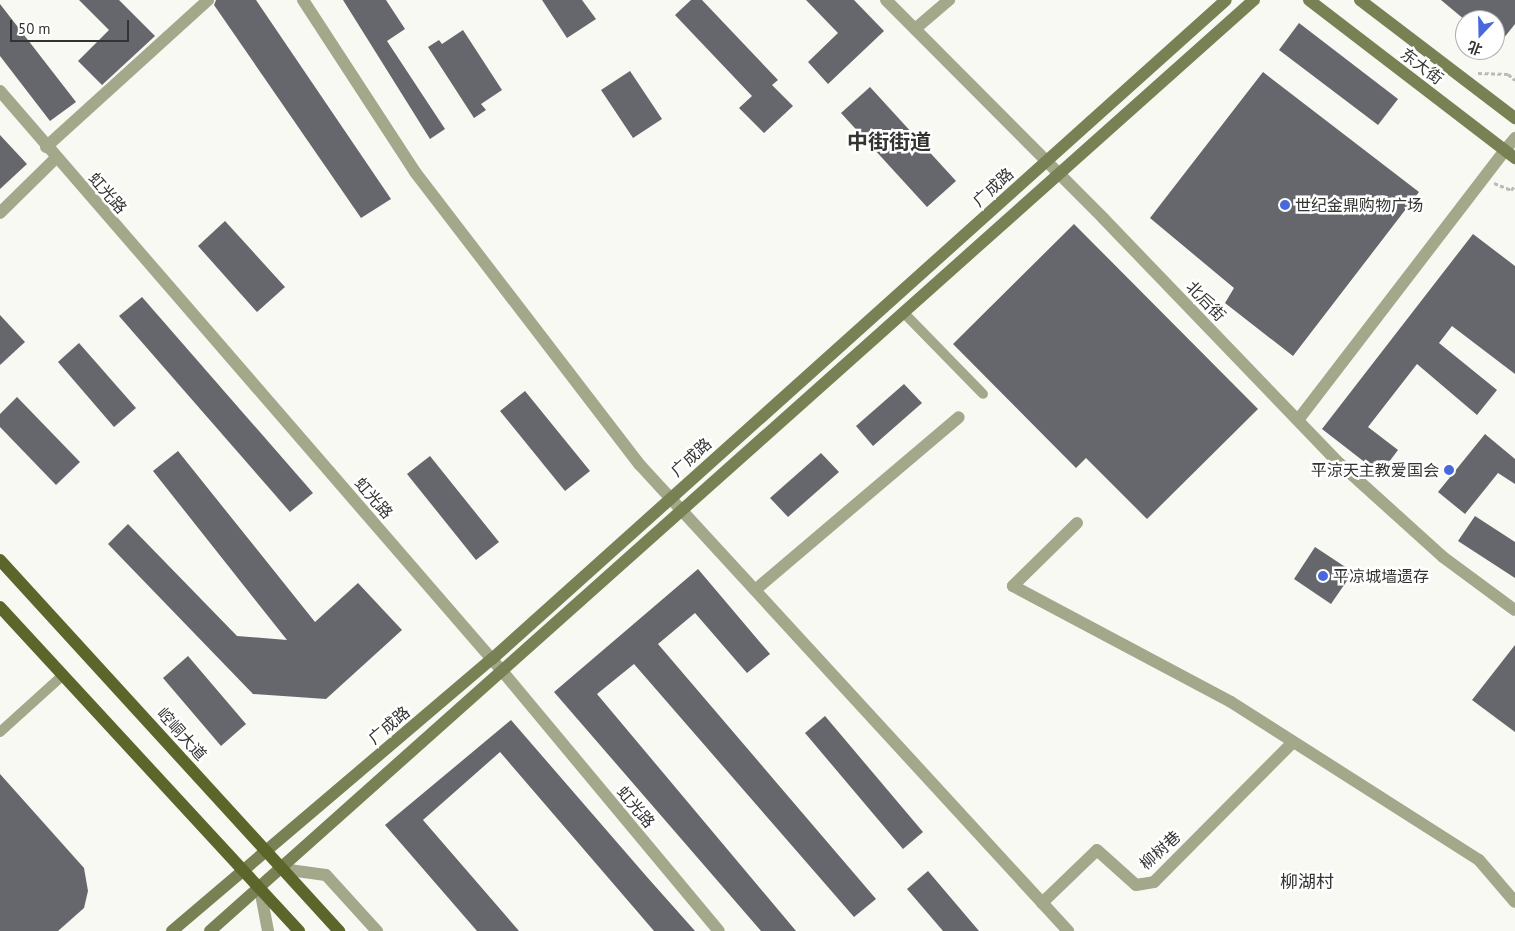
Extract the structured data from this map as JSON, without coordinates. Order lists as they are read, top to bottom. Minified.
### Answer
{"streets":{"main road":["东大街","广成路","崆峒大道"],"street":["虹光路","北后街","柳树巷"]},"crossings":[["广成路","虹光路"],["广成路","北后街"],["广成路","崆峒大道"]],"districts":["中街街道","柳湖村"],"places":["世纪金鼎购物广场","平涼天主教爱国会","平凉城墙遗存"],"scale_bar":"50 m","north":"bottom"}
